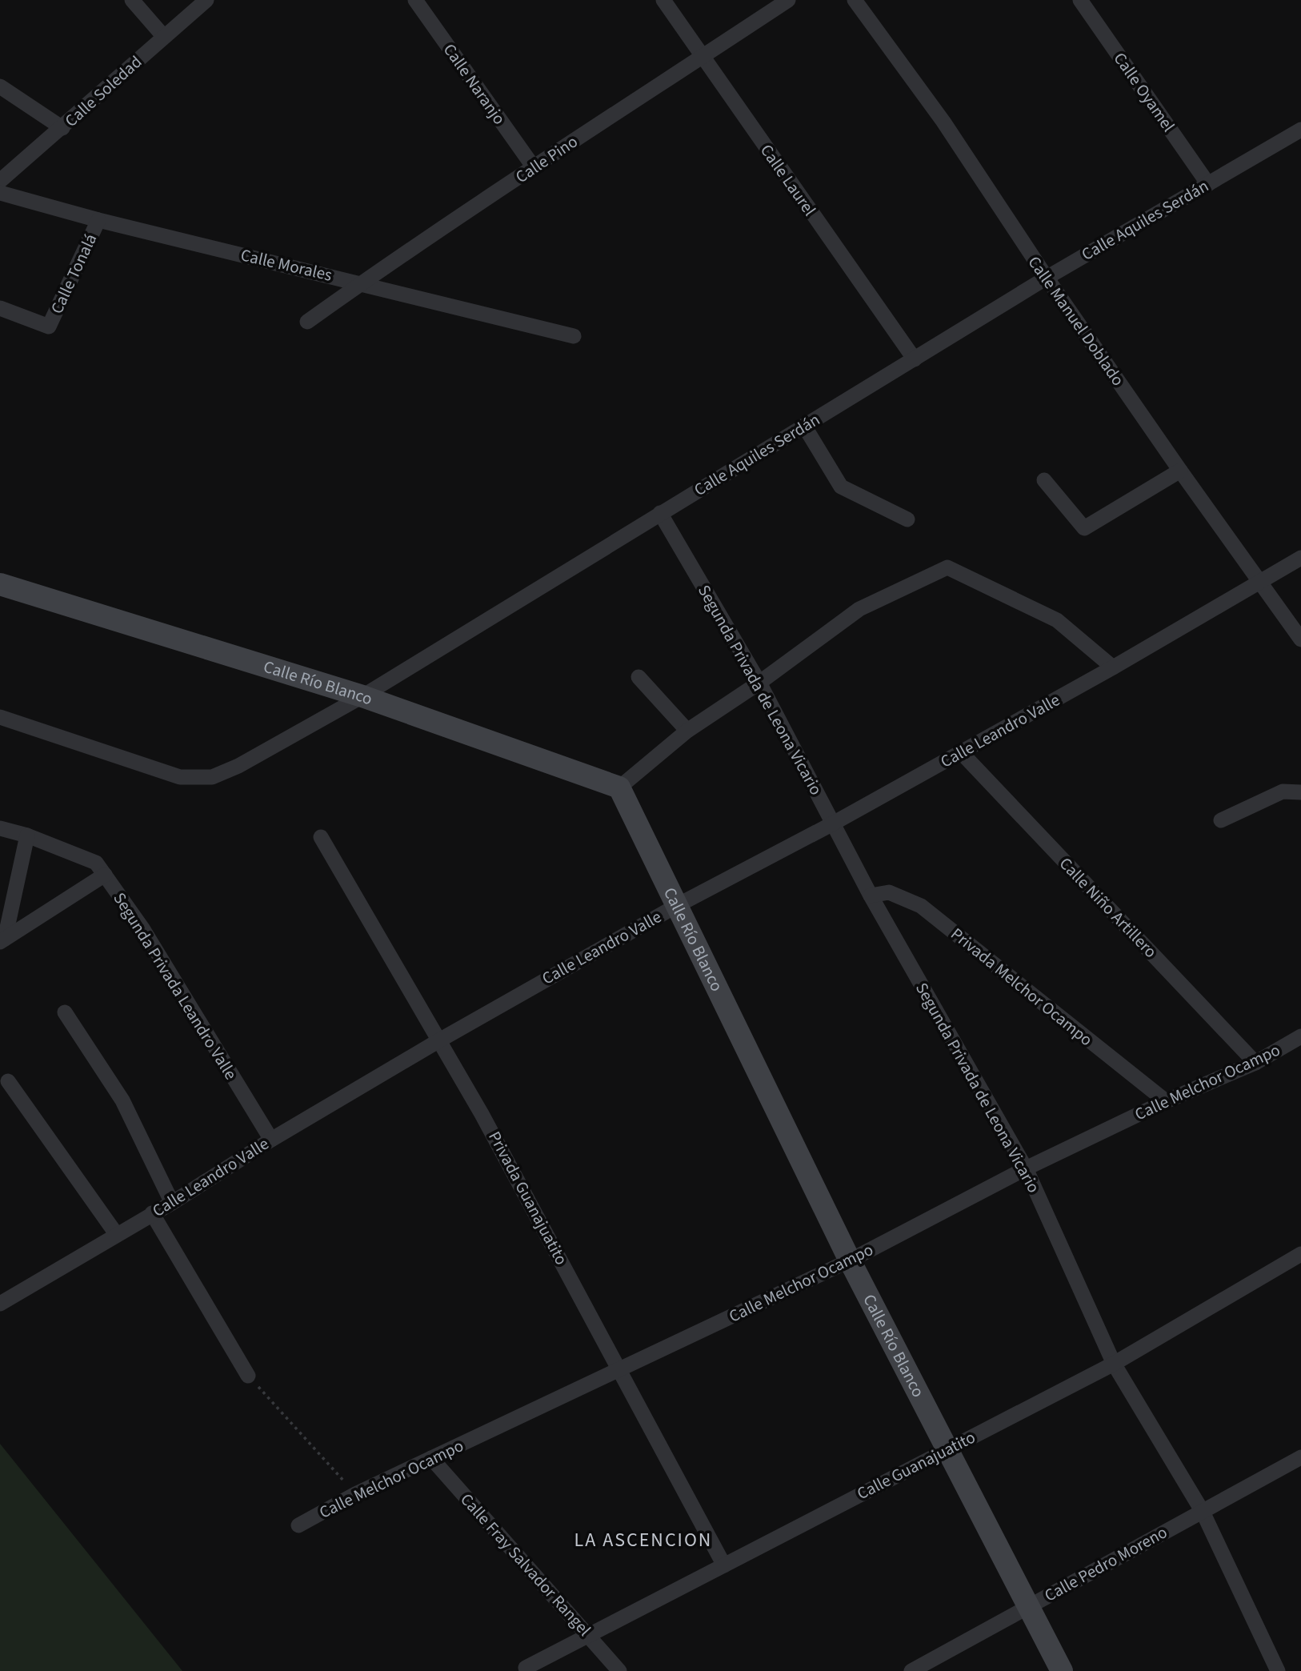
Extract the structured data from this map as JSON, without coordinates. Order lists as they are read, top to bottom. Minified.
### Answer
{"streets":{"street":["Calle Naranjo","Calle Soledad","Calle Oyamel","Calle Pino","Calle Laurel","Calle Aquiles Serdán","Calle Morales","Calle Tonalá","Calle Manuel Doblado","Calle Río Blanco","Segunda Privada de Leona Vicario","Calle Leandro Valle","Calle Niño Artillero","Segunda Privada Leandro Valle","Privada Melchor Ocampo","Calle Melchor Ocampo","Privada Guanajuatito","Calle Guanajuatito","Calle Pedro Moreno","Calle Fray Salvador Rangel"]},"crossings":[["Calle Naranjo","Calle Pino"],["Calle Oyamel","Calle Aquiles Serdán"],["Calle Pino","Calle Laurel"],["Calle Pino","Calle Morales"],["Calle Laurel","Calle Aquiles Serdán"],["Calle Aquiles Serdán","Calle Manuel Doblado"],["Calle Aquiles Serdán","Calle Río Blanco"],["Calle Aquiles Serdán","Segunda Privada de Leona Vicario"],["Calle Morales","Calle Tonalá"],["Calle Manuel Doblado","Calle Leandro Valle"],["Calle Río Blanco","Calle Leandro Valle"],["Calle Río Blanco","Calle Melchor Ocampo"],["Calle Río Blanco","Calle Guanajuatito"],["Calle Río Blanco","Calle Pedro Moreno"],["Segunda Privada de Leona Vicario","Calle Leandro Valle"],["Segunda Privada de Leona Vicario","Privada Melchor Ocampo"],["Segunda Privada de Leona Vicario","Calle Melchor Ocampo"],["Segunda Privada de Leona Vicario","Calle Guanajuatito"],["Segunda Privada de Leona Vicario","Calle Pedro Moreno"],["Calle Leandro Valle","Calle Niño Artillero"],["Calle Leandro Valle","Segunda Privada Leandro Valle"],["Calle Leandro Valle","Privada Guanajuatito"],["Calle Niño Artillero","Calle Melchor Ocampo"],["Privada Melchor Ocampo","Calle Melchor Ocampo"],["Calle Melchor Ocampo","Privada Guanajuatito"],["Calle Melchor Ocampo","Calle Fray Salvador Rangel"],["Privada Guanajuatito","Calle Guanajuatito"],["Calle Guanajuatito","Calle Fray Salvador Rangel"]],"districts":["LA ASCENCION"]}
